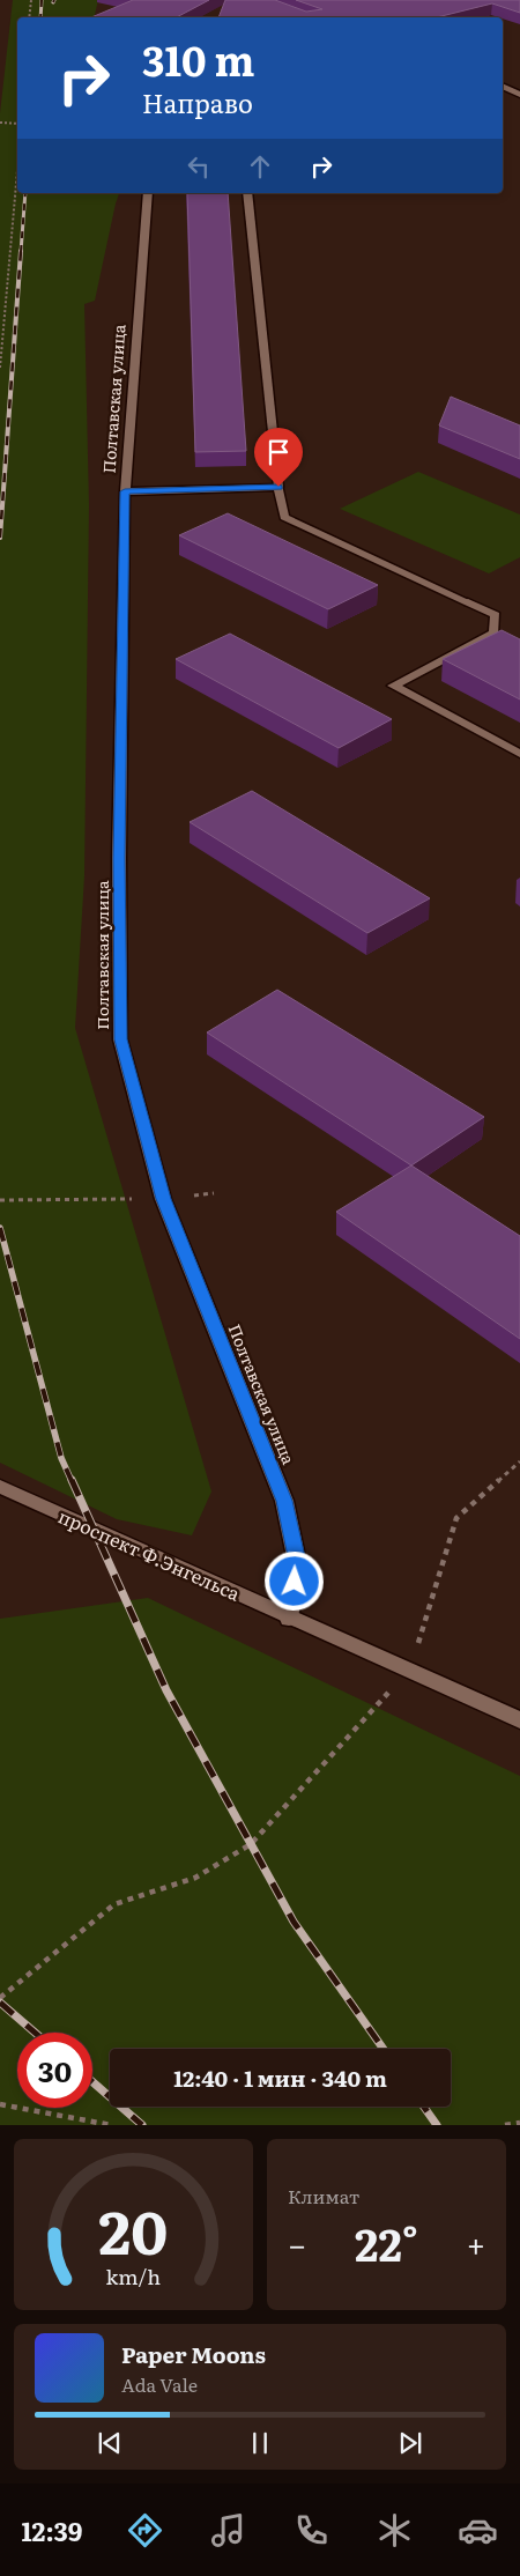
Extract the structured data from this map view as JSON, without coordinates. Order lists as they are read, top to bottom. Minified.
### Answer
{"streets":{"street":["Полтавская улица","проспект Ф.Энгельса"]},"crossings":[["Полтавская улица","проспект Ф.Энгельса"]],"page":{"turn":["310 m","Направо"],"limit":"30","trip":"12:40 · 1 мин · 340 m","tile":"Климат","heat":["−","22°","+"],"song":["Paper Moons","Ada Vale"],"tabs":"12:39","gauge":["20","km/h"]}}
